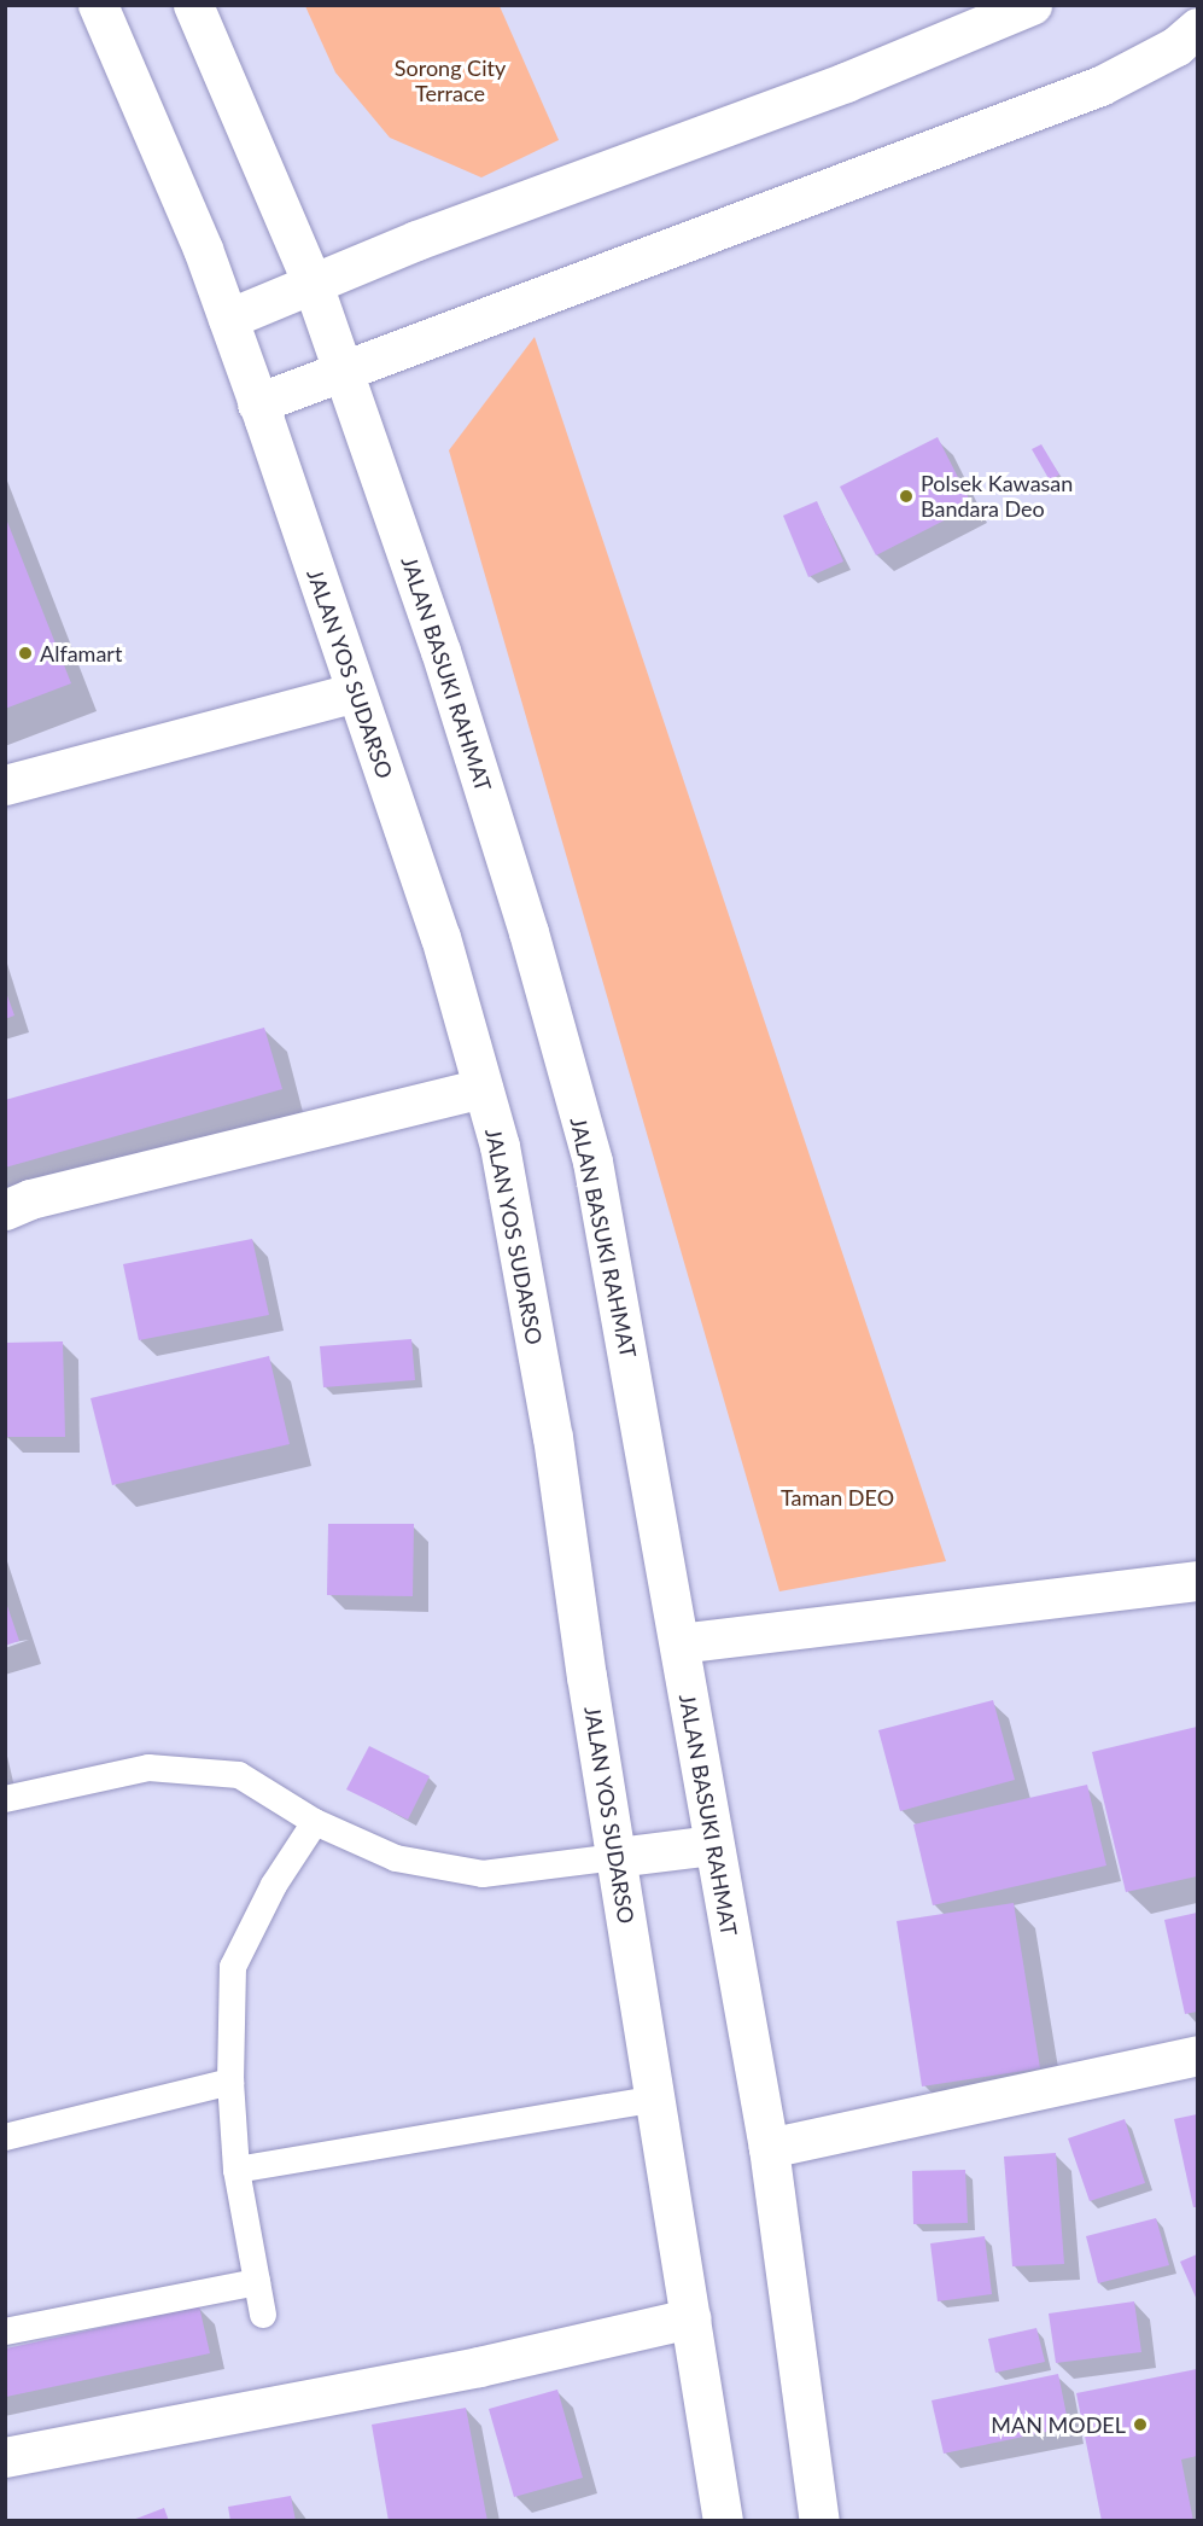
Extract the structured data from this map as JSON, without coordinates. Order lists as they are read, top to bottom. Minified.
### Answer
{"streets":{"main road":["JALAN YOS SUDARSO","JALAN BASUKI RAHMAT"]},"parks":["Sorong City Terrace","Taman DEO"],"places":["Polsek Kawasan Bandara Deo","Alfamart","MAN MODEL"]}
